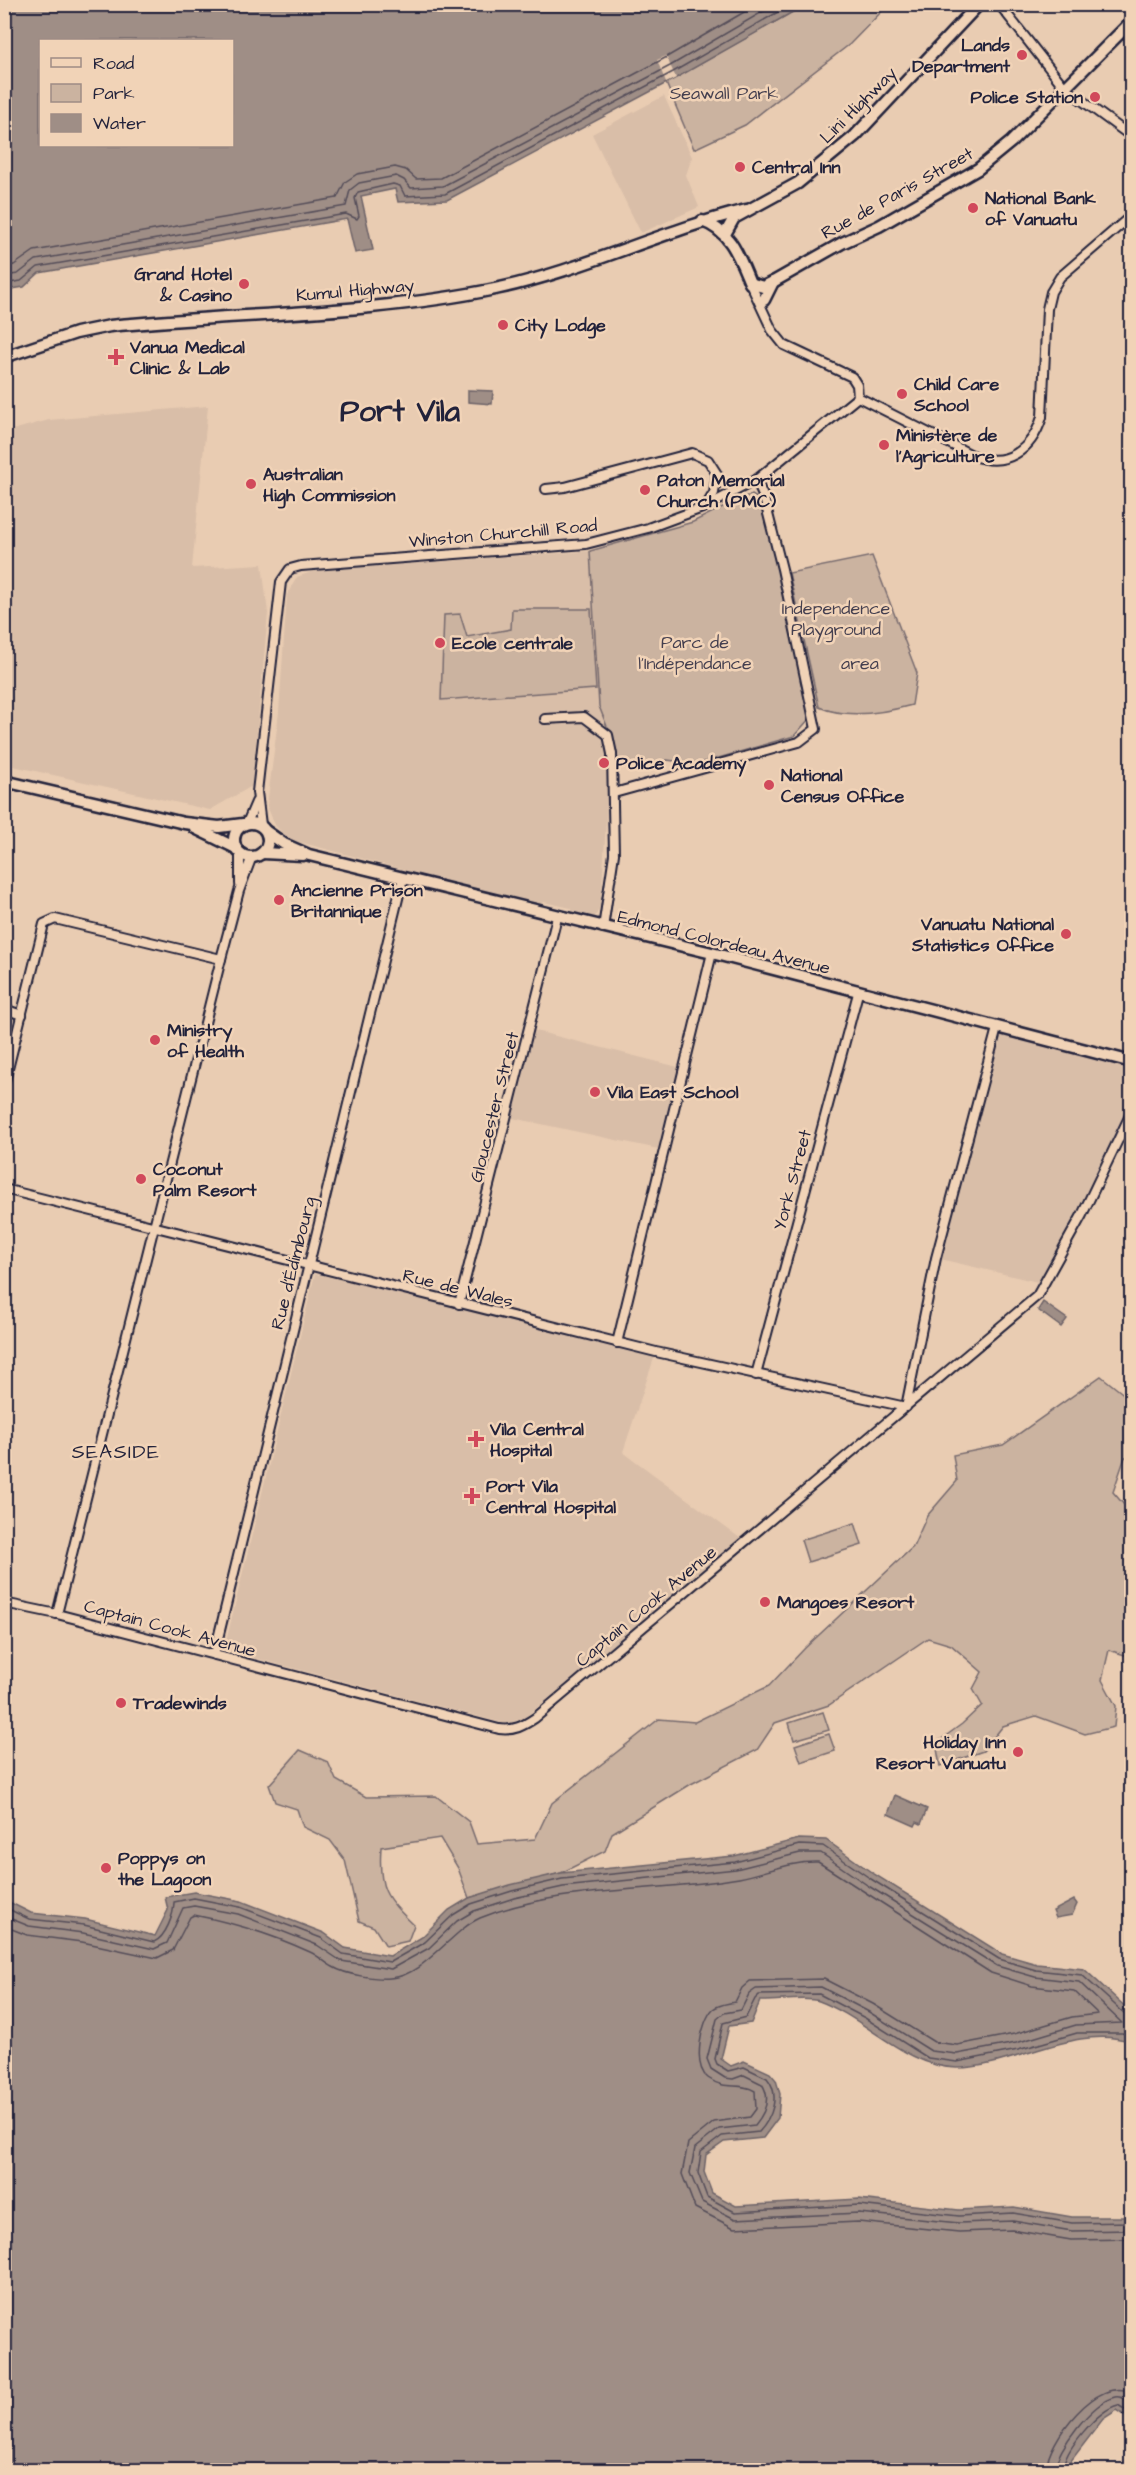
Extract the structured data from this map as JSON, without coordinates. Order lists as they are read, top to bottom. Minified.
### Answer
{"streets":{"street":["Lini Highway","Rue de Paris Street","Kumul Highway","Winston Churchill Road","Edmond Colordeau Avenue","Gloucester Street","York Street","Rue d'Édimbourg","Rue de Wales","Captain Cook Avenue"]},"crossings":[["Lini Highway","Kumul Highway"],["Edmond Colordeau Avenue","Gloucester Street"],["Edmond Colordeau Avenue","York Street"],["Edmond Colordeau Avenue","Rue d'Édimbourg"],["Gloucester Street","Rue de Wales"],["York Street","Rue de Wales"],["Rue d'Édimbourg","Rue de Wales"],["Rue d'Édimbourg","Captain Cook Avenue"],["Rue de Wales","Captain Cook Avenue"]],"districts":["Port Vila","SEASIDE"],"parks":["Seawall Park","Independence Playground","Parc de l'Indépendance","area"],"places":{"other":["Lands Department","Police Station","Central Inn","National Bank of Vanuatu","Grand Hotel & Casino","City Lodge","Child Care School","Ministère de l'Agriculture","Australian High Commission","Paton Memorial Church (PMC)","Ecole centrale","Police Academy","National Census Office","Ancienne Prison Britannique","Vanuatu National Statistics Office","Ministry of Health","Vila East School","Coconut Palm Resort","Mangoes Resort","Tradewinds","Holiday Inn Resort Vanuatu","Poppys on the Lagoon"],"health":["Vanua Medical Clinic & Lab","Vila Central Hospital","Port Vila Central Hospital"]},"legend":["Road","Park","Water"]}
